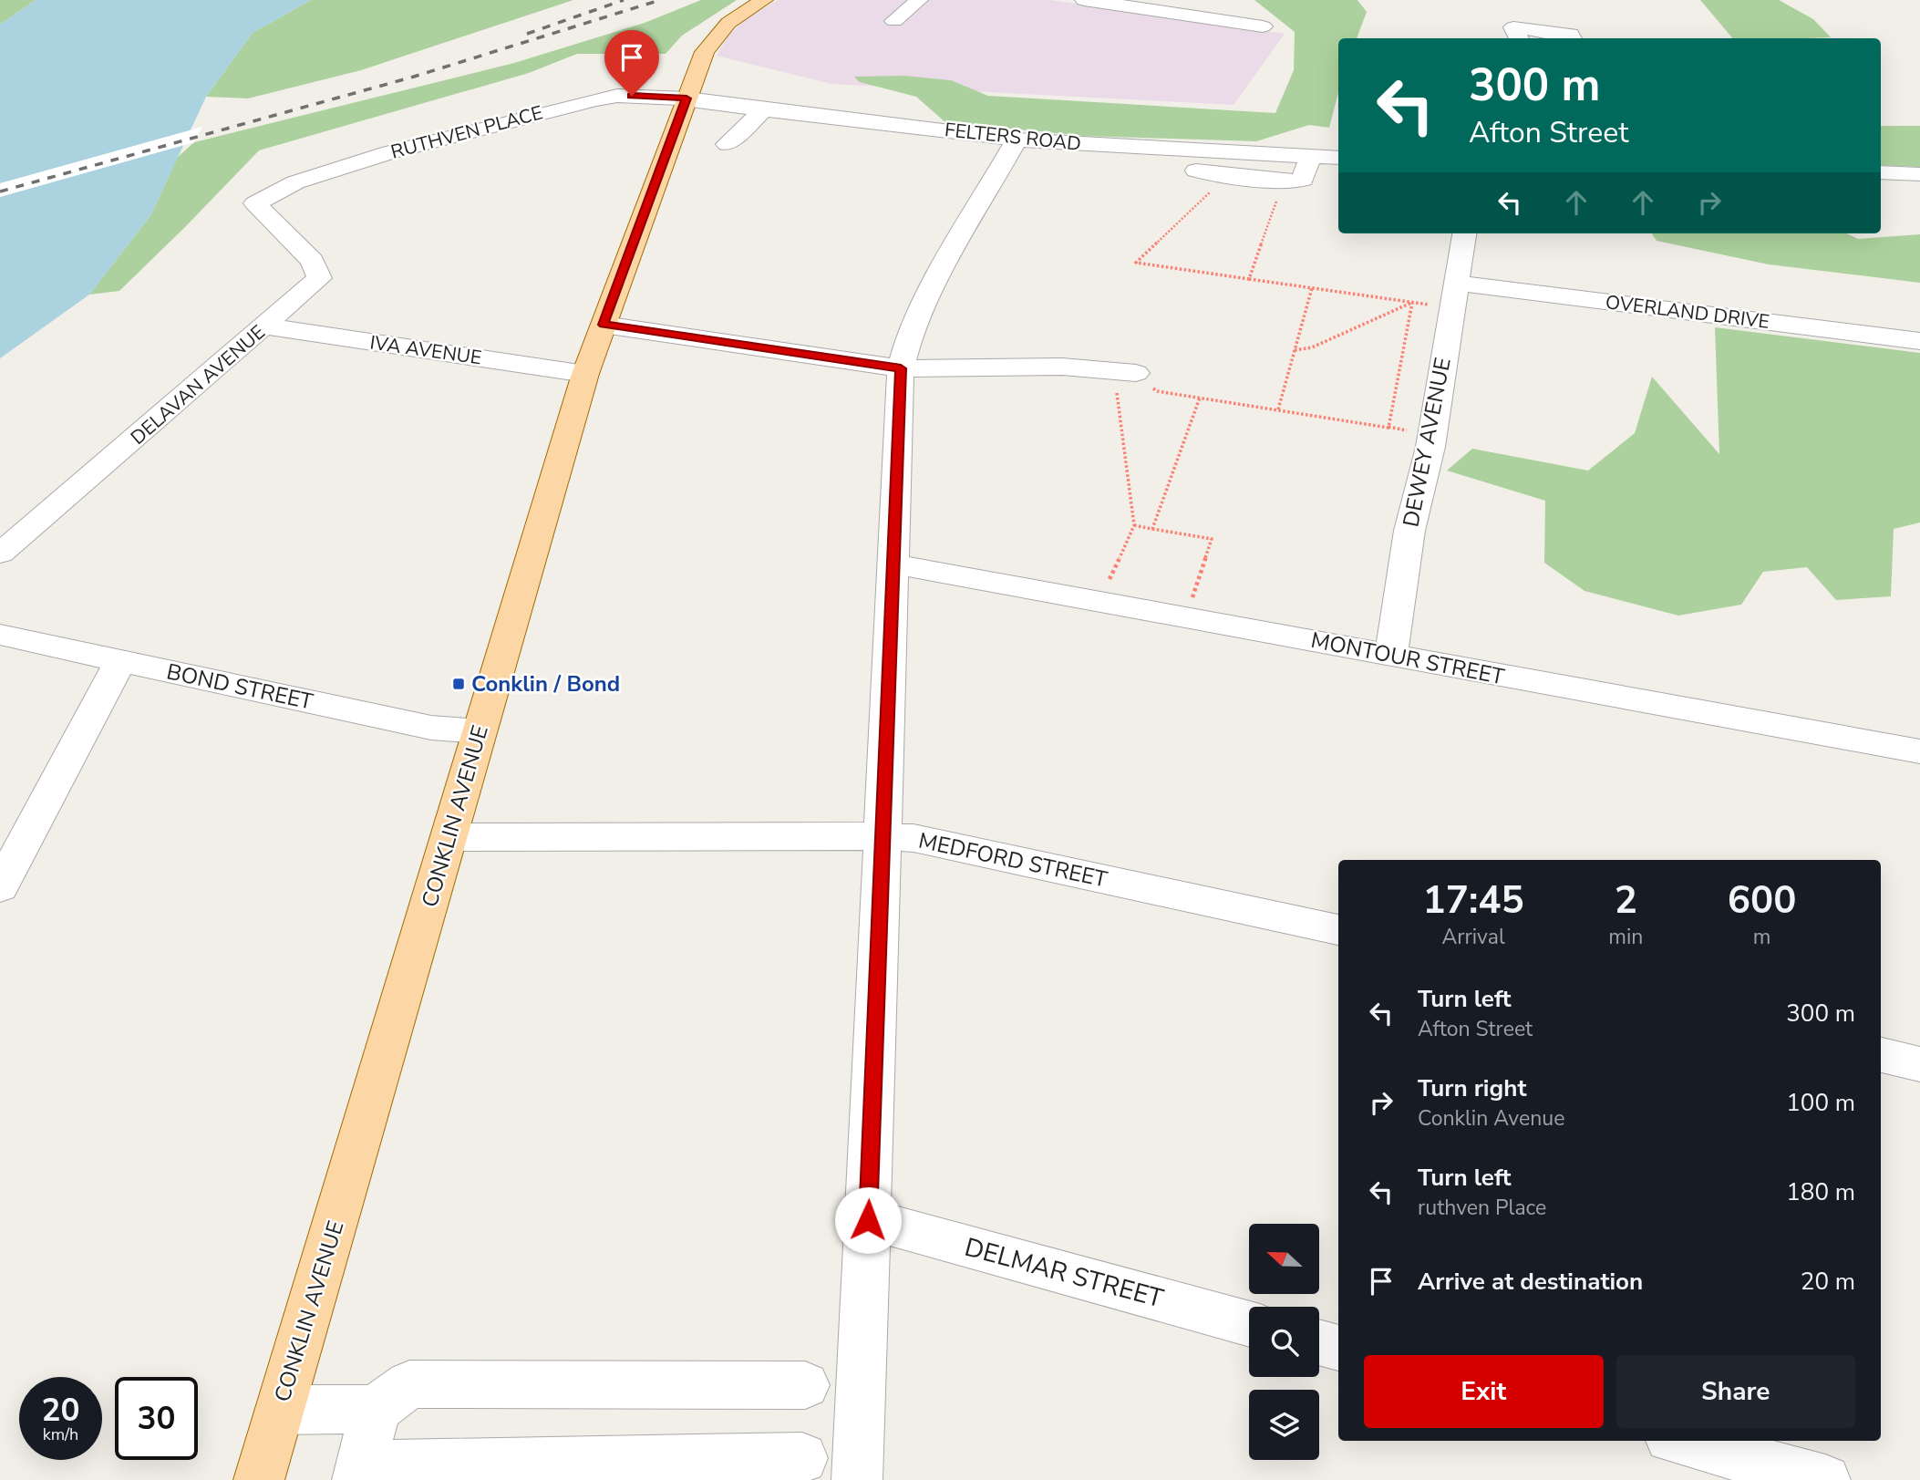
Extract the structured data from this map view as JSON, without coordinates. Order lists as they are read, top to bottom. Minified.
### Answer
{"streets":{"main road":["CONKLIN AVENUE"],"street":["RUTHVEN PLACE","FELTERS ROAD","OVERLAND DRIVE","IVA AVENUE","DELAVAN AVENUE","DEWEY AVENUE","MONTOUR STREET","BOND STREET","MEDFORD STREET","DELMAR STREET"]},"crossings":[["RUTHVEN PLACE","FELTERS ROAD"],["RUTHVEN PLACE","DELAVAN AVENUE"],["RUTHVEN PLACE","CONKLIN AVENUE"],["FELTERS ROAD","CONKLIN AVENUE"],["OVERLAND DRIVE","DEWEY AVENUE"],["IVA AVENUE","DELAVAN AVENUE"],["IVA AVENUE","CONKLIN AVENUE"],["DEWEY AVENUE","MONTOUR STREET"],["BOND STREET","CONKLIN AVENUE"],["CONKLIN AVENUE","MEDFORD STREET"]],"places":{"transit":["Conklin / Bond"]},"north":"left","page":{"turn":["300 m","Afton Street"],"eta":["17:45","Arrival","2","min","600","m"],"list":[{"name":"Turn left","note":"Afton Street","value":"300 m"},{"name":"Turn right","note":"Conklin Avenue","value":"100 m"},{"name":"Turn left","note":"ruthven Place","value":"180 m"},{"name":"Arrive at destination","value":"20 m"}],"buttons":["Exit","Share"],"speed":"20 km/h","limit":"30"}}
